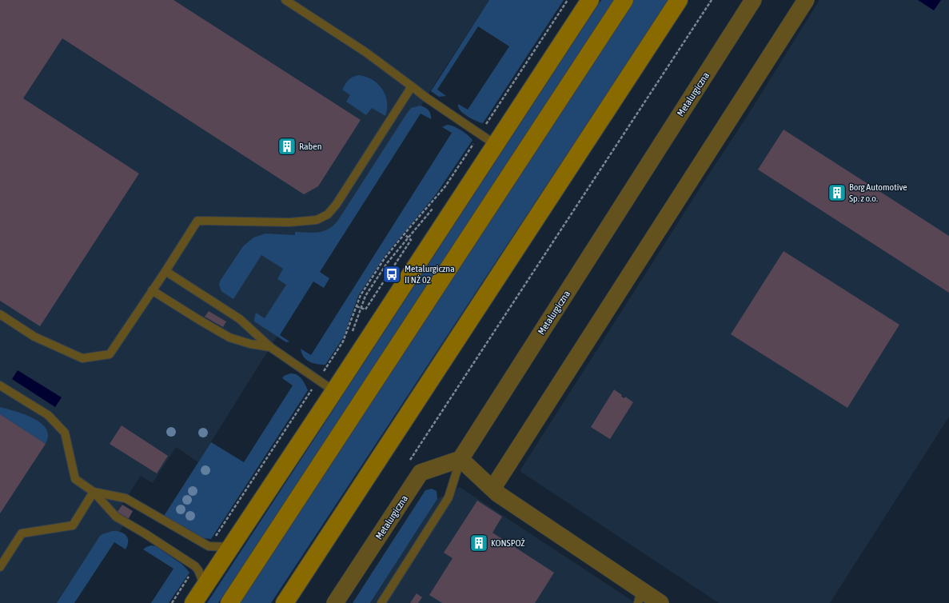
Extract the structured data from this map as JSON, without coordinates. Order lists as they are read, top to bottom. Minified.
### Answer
{"streets":{"street":["Metalurgiczna"]},"places":{"building":["Raben","Borg Automotive Sp. z o.o.","KONSPOŻ"],"bus stop":["Metalurgiczna II NŻ 02"]}}
